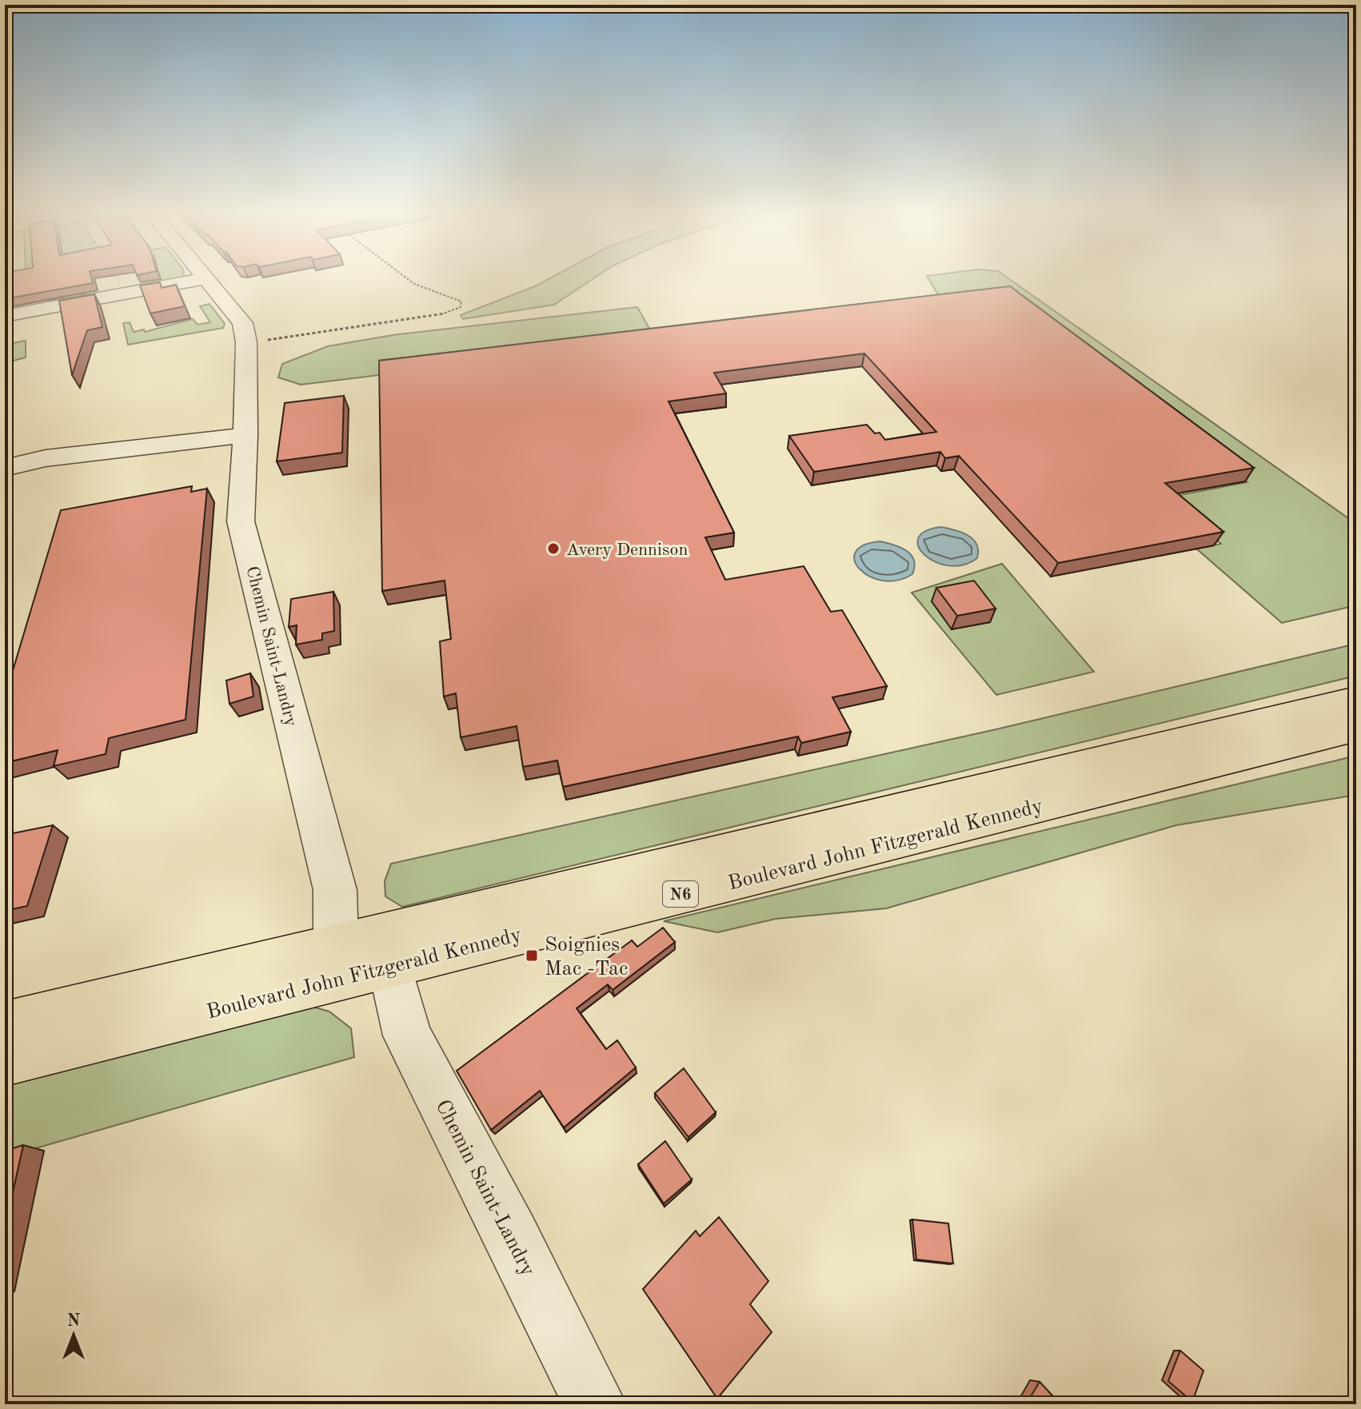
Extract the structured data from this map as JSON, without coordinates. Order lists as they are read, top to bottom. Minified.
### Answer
{"streets":{"main road":["Boulevard John Fitzgerald Kennedy","N6"],"street":["Chemin Saint-Landry"]},"crossings":[["Chemin Saint-Landry","Boulevard John Fitzgerald Kennedy"]],"places":{"other":["Avery Dennison"],"transit":["Soignies Mac -Tac"]},"north":"top"}
